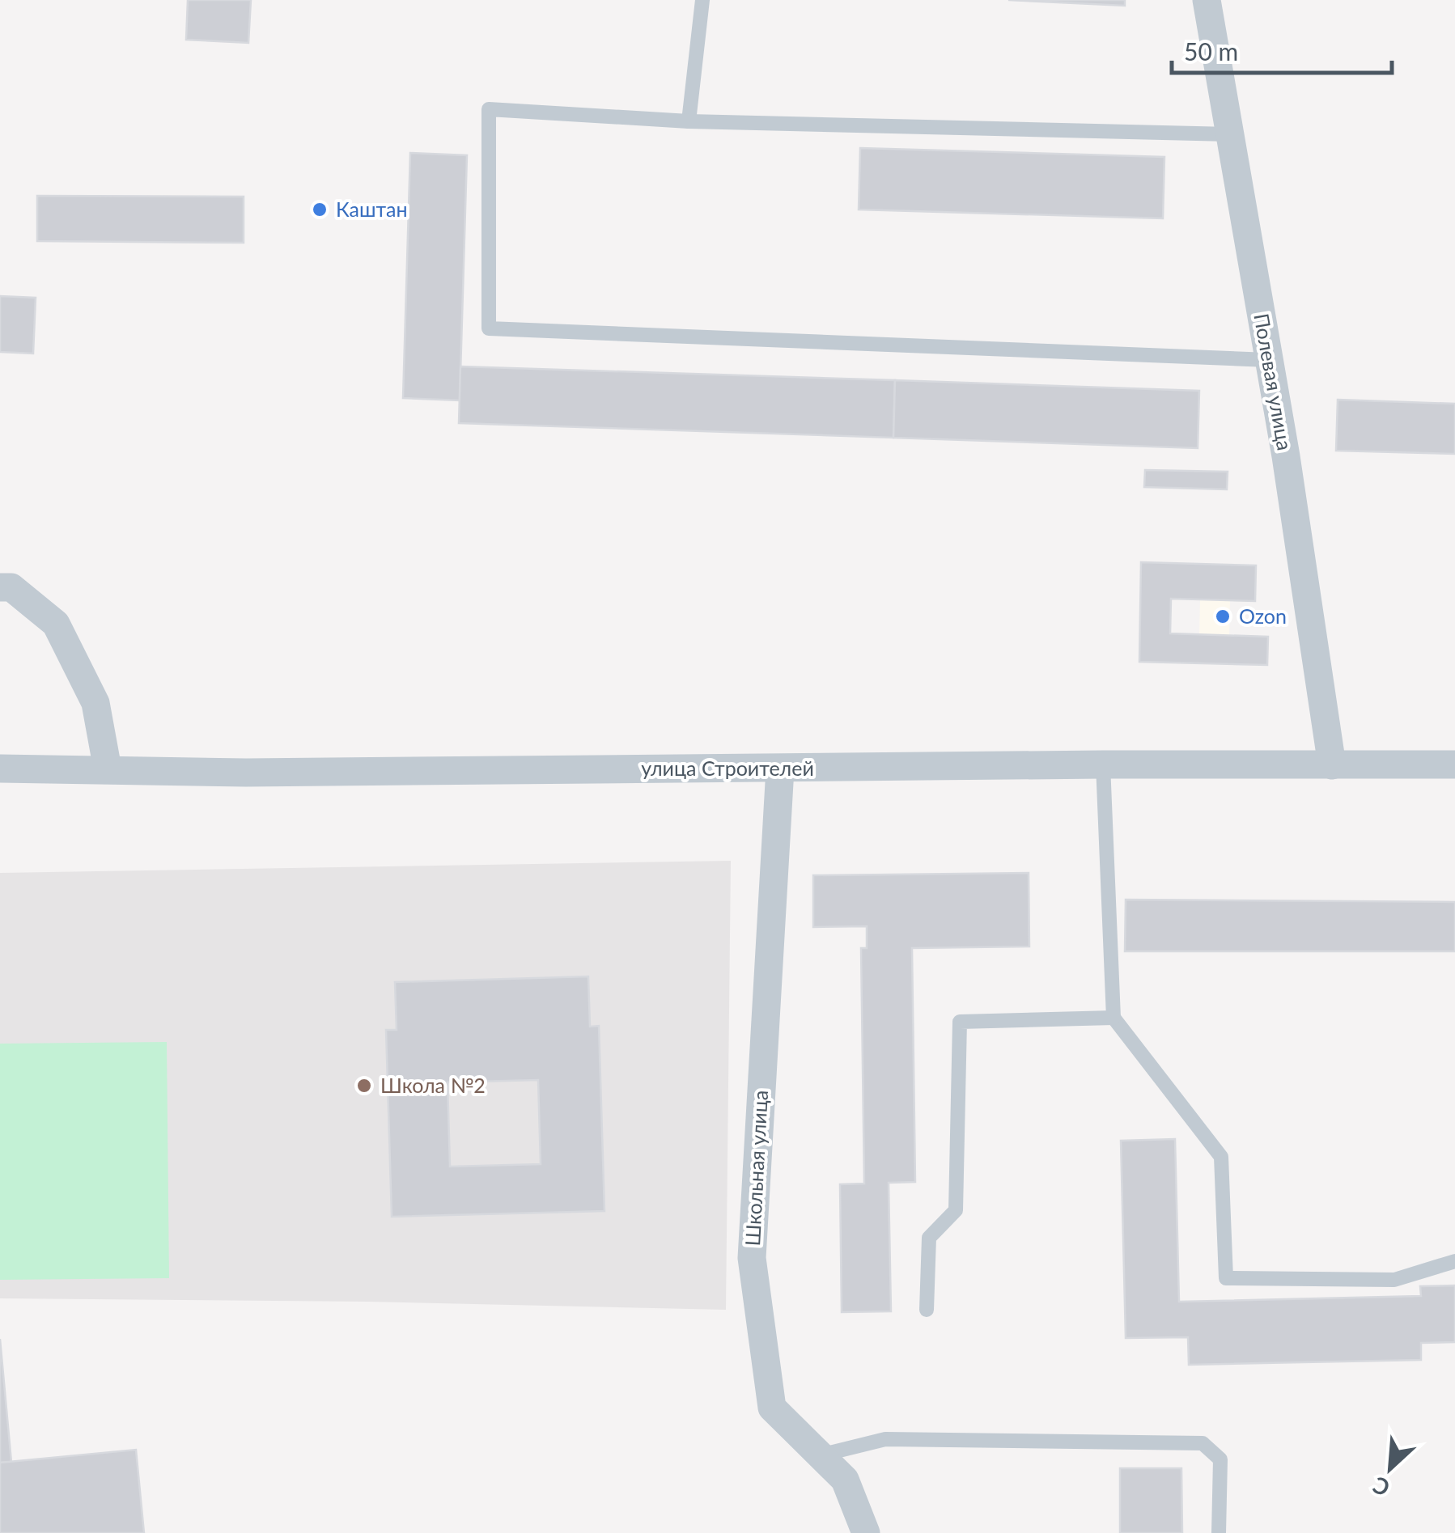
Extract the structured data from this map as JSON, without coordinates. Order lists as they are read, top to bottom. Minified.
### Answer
{"streets":{"street":["Полевая улица","улица Строителей","Школьная улица"]},"crossings":[["Полевая улица","улица Строителей"],["улица Строителей","Школьная улица"]],"places":["Каштан","Ozon","Школа №2"],"scale_bar":"50 m","north":"bottom left"}
